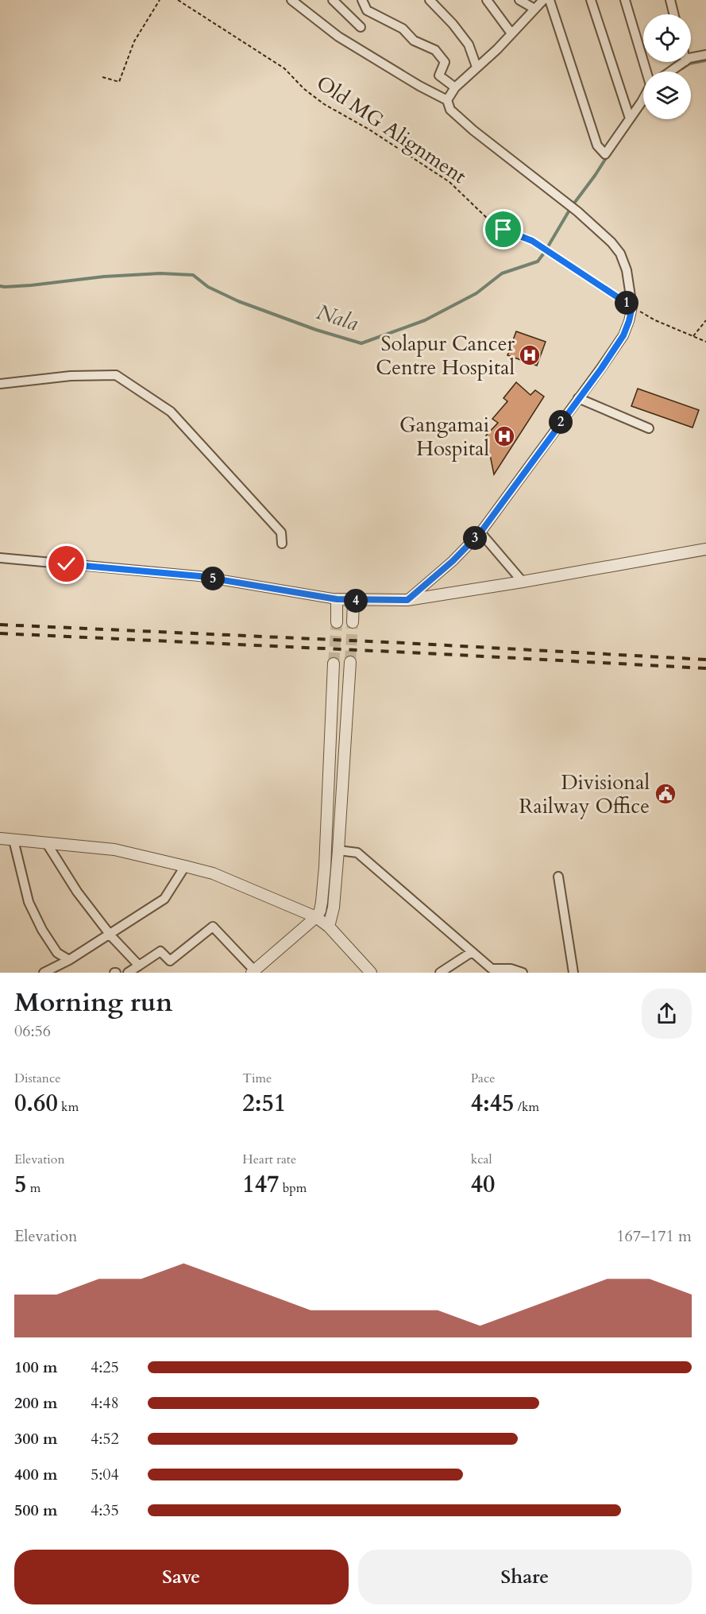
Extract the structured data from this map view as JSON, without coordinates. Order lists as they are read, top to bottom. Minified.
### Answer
{"streets":{"path":["Old MG Alignment"]},"water":["Nala"],"places":{"hospital":["Solapur Cancer Centre Hospital","Gangamai Hospital"],"public building":["Divisional Railway Office"]},"page":{"pins":["1","2","3","5","4"],"heading":["Morning run","06:56"],"stats":[["Distance","0.60 km"],["Time","2:51"],["Pace","4:45 /km"],["Elevation","5 m"],["Heart rate","147 bpm"],["kcal","40"]],"chart":["Elevation","167–171 m"],"list":[{"name":"100 m","note":"4:25"},{"name":"200 m","note":"4:48"},{"name":"300 m","note":"4:52"},{"name":"400 m","note":"5:04"},{"name":"500 m","note":"4:35"}],"buttons":["Save","Share"]}}
